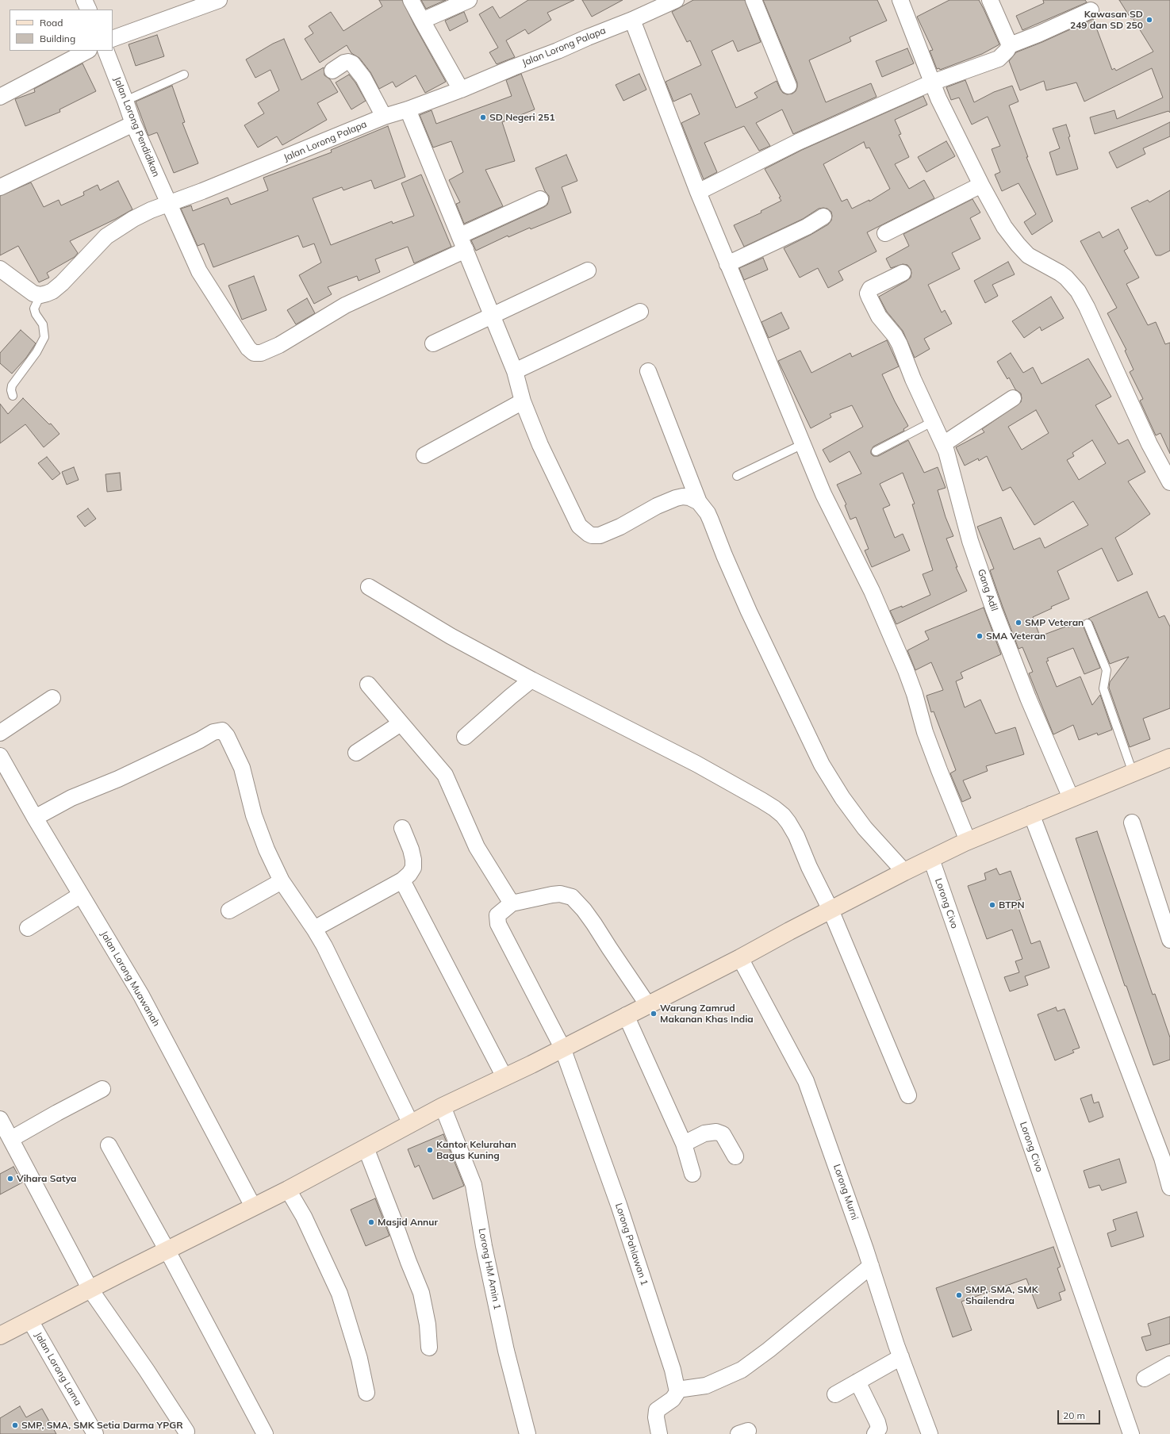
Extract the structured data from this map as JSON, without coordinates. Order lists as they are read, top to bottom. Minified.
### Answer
{"streets":{"street":["Jalan Lorong Palapa","Jalan Lorong Pendidikan","Gang Adil","Lorong Civo","Jalan Lorong Muawanah","Lorong Murni","Lorong Pahlawan 1","Lorong HM Amin 1","Jalan Lorong Lama"]},"crossings":[["Jalan Lorong Palapa","Jalan Lorong Pendidikan"]],"places":["Kawasan SD 249 dan SD 250","SD Negeri 251","SMP Veteran","SMA Veteran","BTPN","Warung Zamrud Makanan Khas India","Kantor Kelurahan Bagus Kuning","Vihara Satya","Masjid Annur","SMP, SMA, SMK Shailendra","SMP, SMA, SMK Setia Darma YPGR"],"legend":["Road","Building"],"scale_bar":"20 m"}
